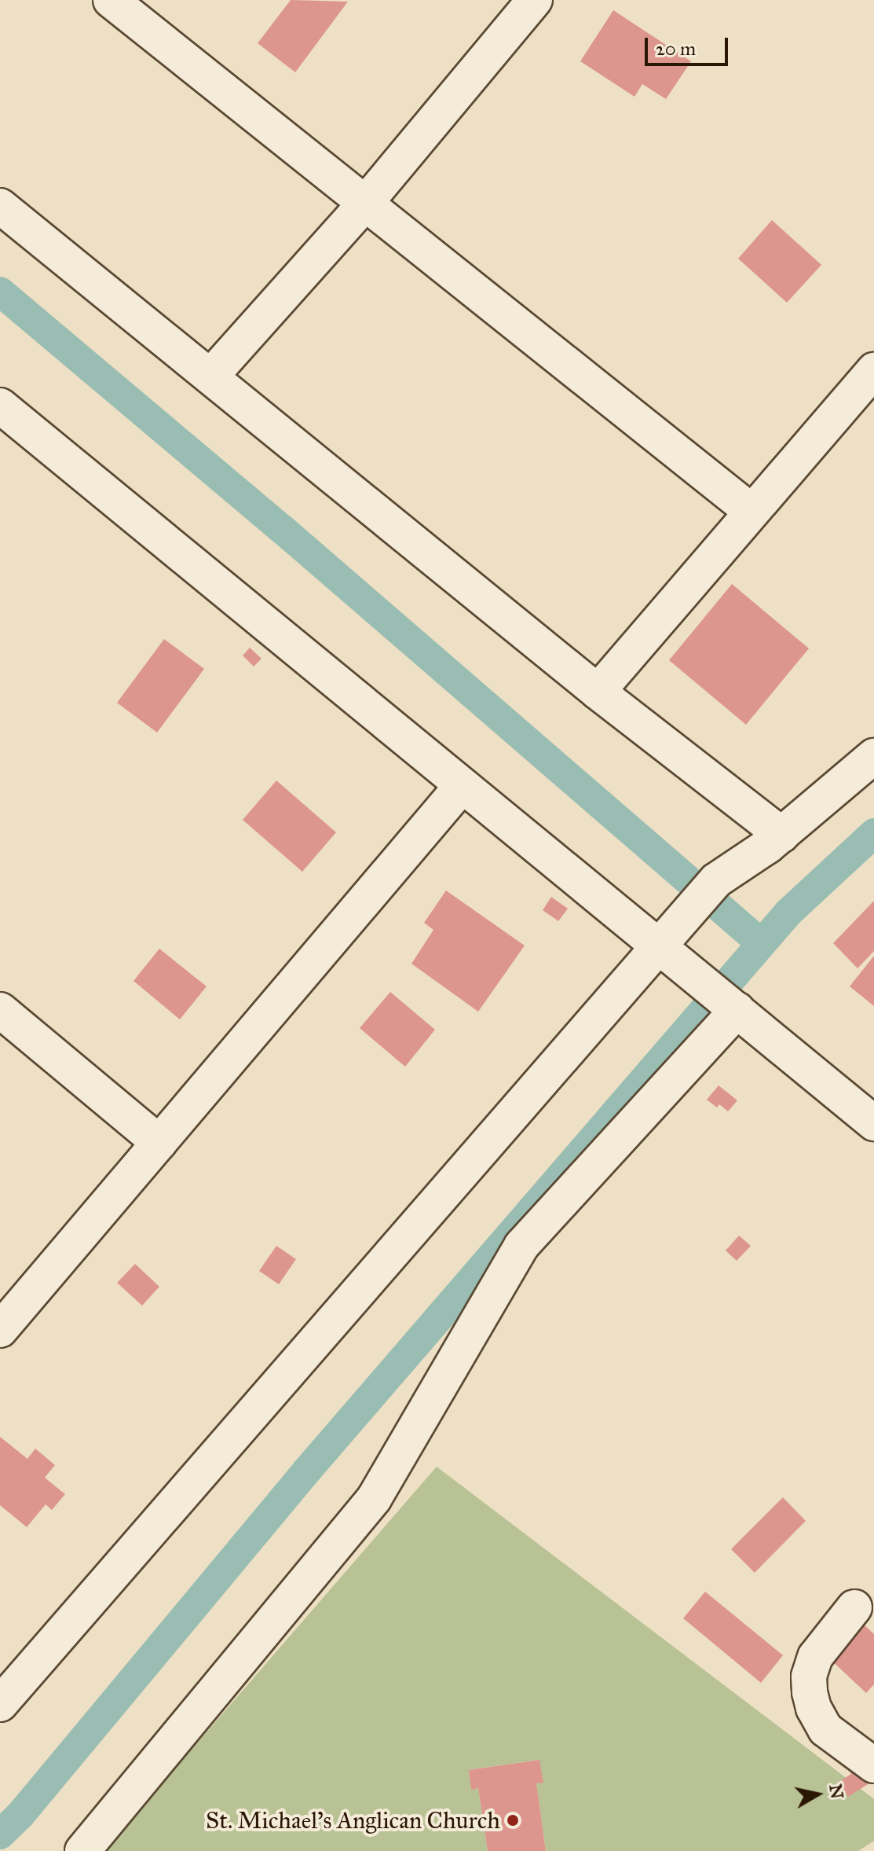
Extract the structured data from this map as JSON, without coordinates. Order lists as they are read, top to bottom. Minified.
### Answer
{"places":["St. Michael’s Anglican Church"],"scale_bar":"20 m","north":"right"}
